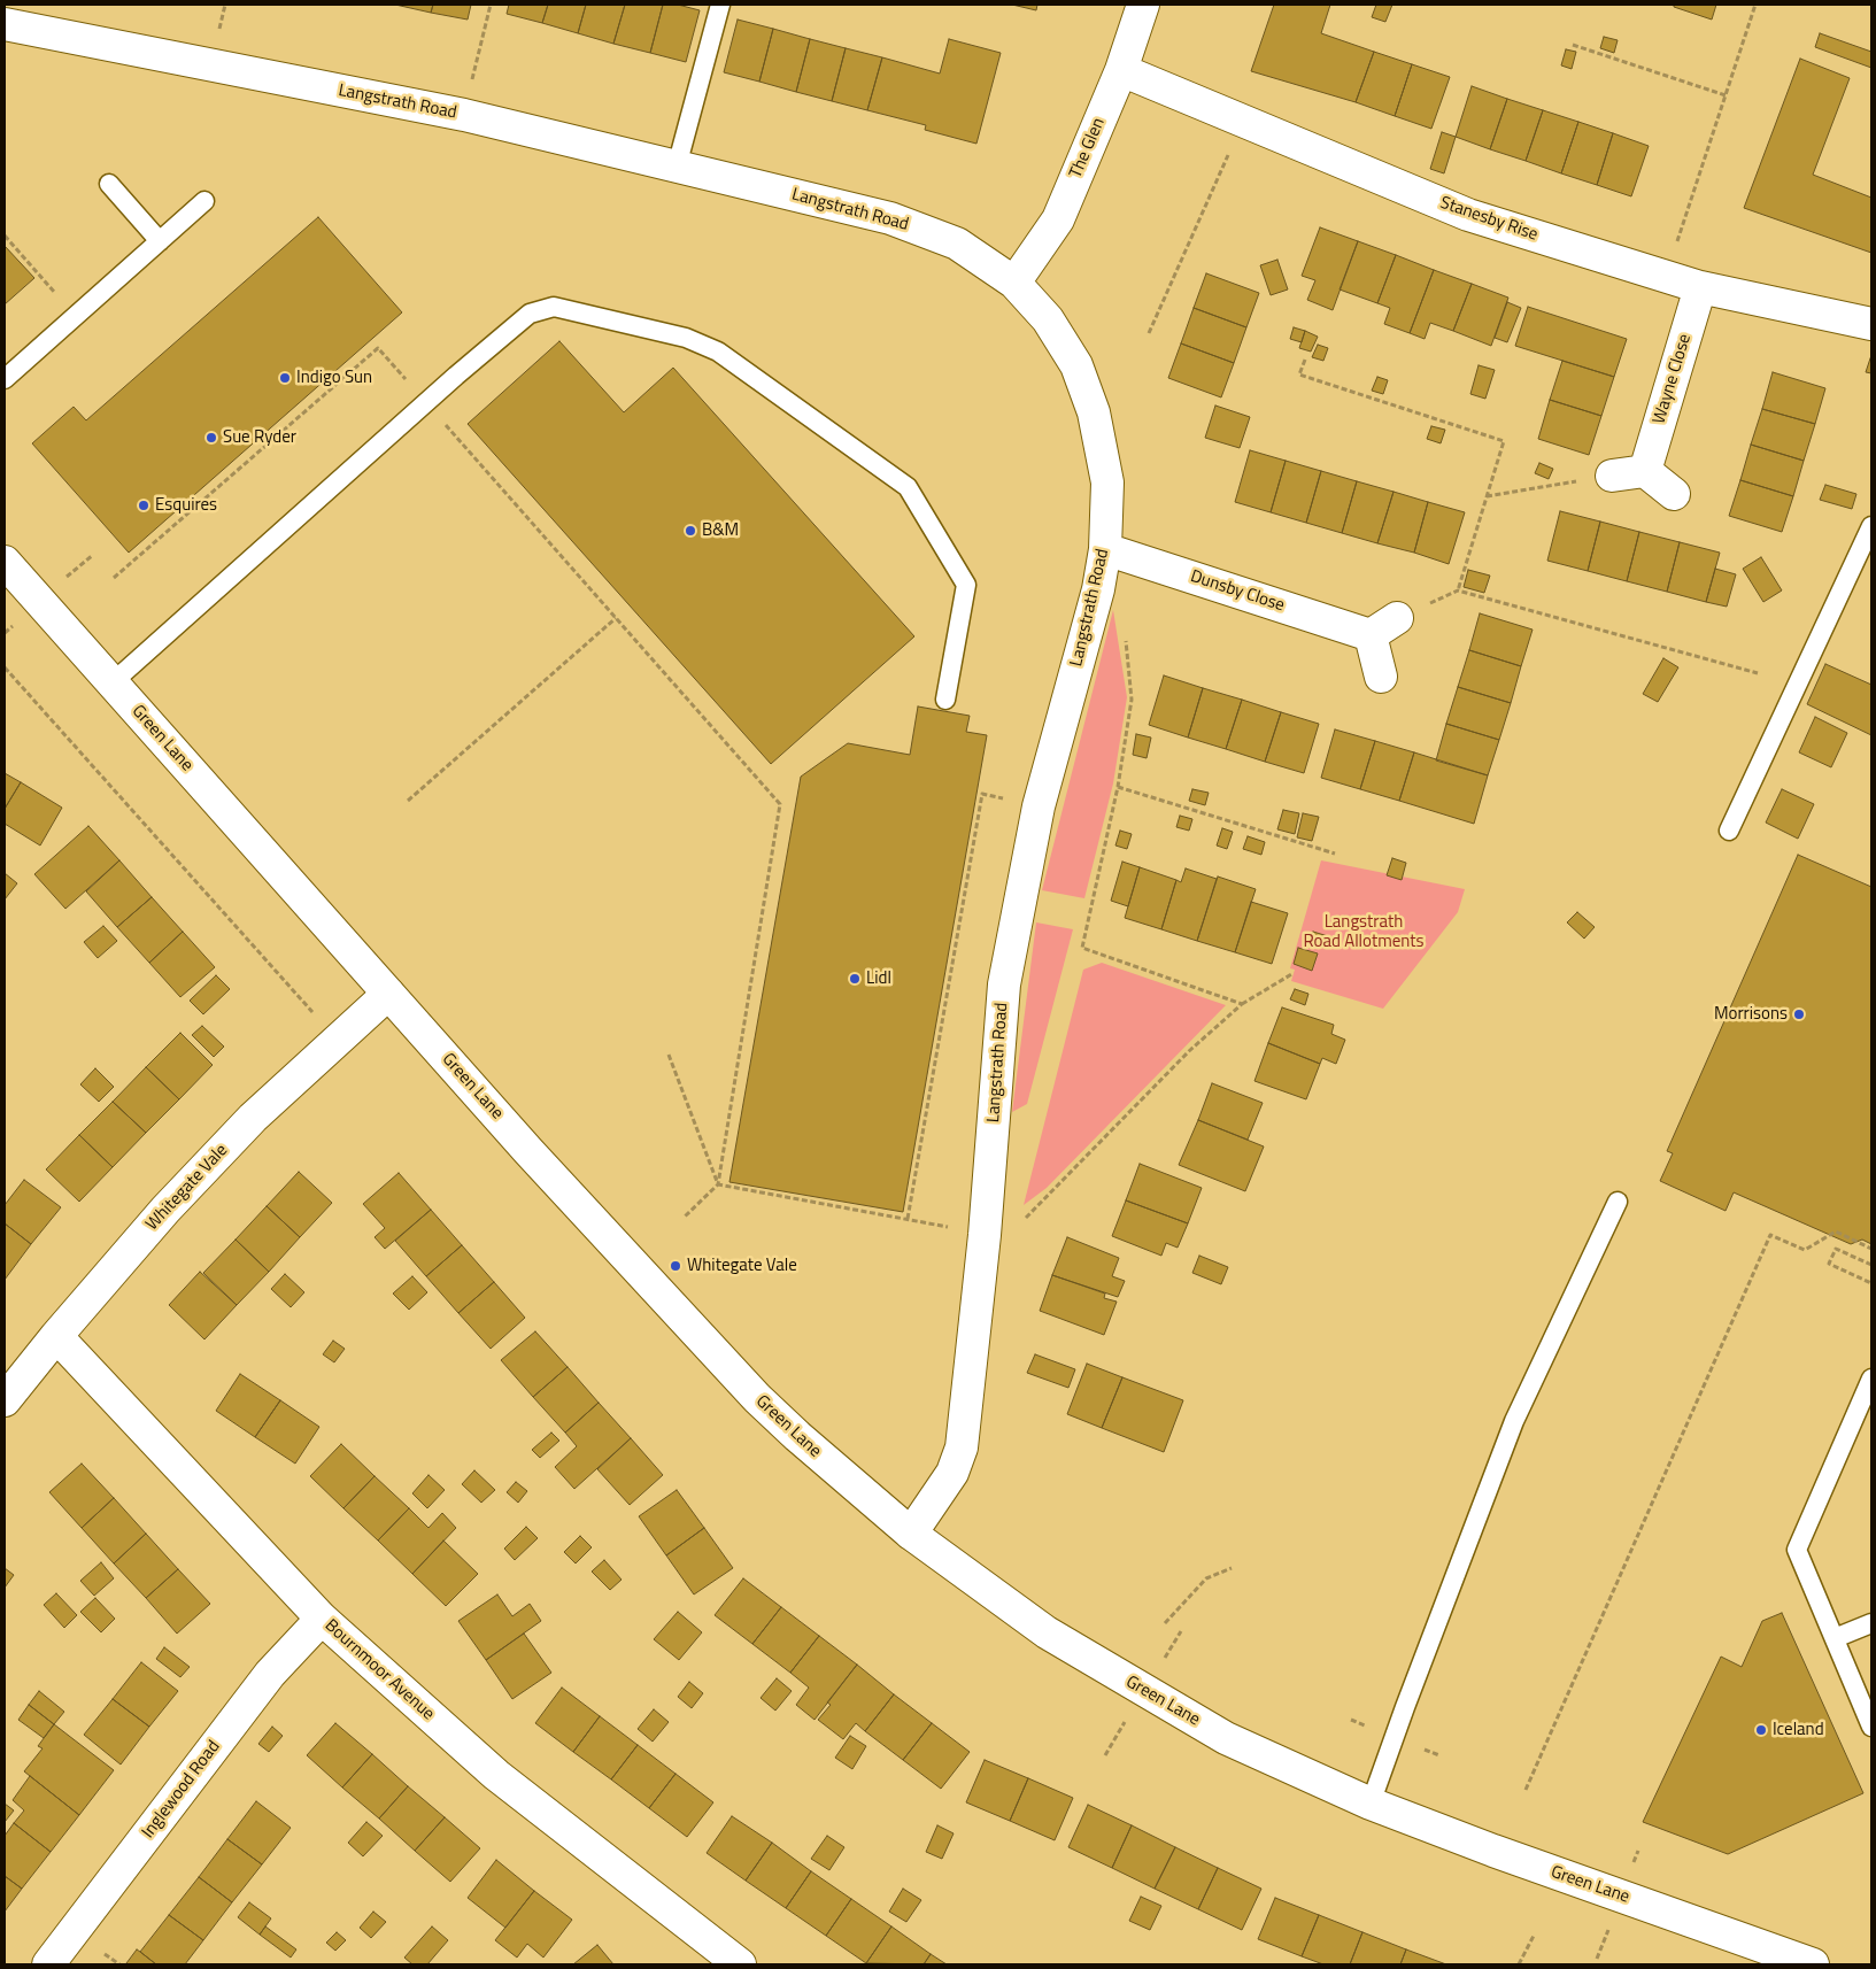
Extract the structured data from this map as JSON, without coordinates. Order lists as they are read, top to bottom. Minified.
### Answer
{"streets":{"street":["Langstrath Road","The Glen","Stanesby Rise","Wayne Close","Dunsby Close","Green Lane","Whitegate Vale","Bournmoor Avenue","Inglewood Road"]},"crossings":[["Langstrath Road","The Glen"],["Langstrath Road","Dunsby Close"],["Langstrath Road","Green Lane"],["The Glen","Stanesby Rise"],["Stanesby Rise","Wayne Close"],["Green Lane","Whitegate Vale"],["Whitegate Vale","Bournmoor Avenue"],["Bournmoor Avenue","Inglewood Road"]],"parks":["Langstrath Road Allotments"],"places":["Indigo Sun","Sue Ryder","Esquires","B&M","Lidl","Morrisons","Whitegate Vale","Iceland"]}
